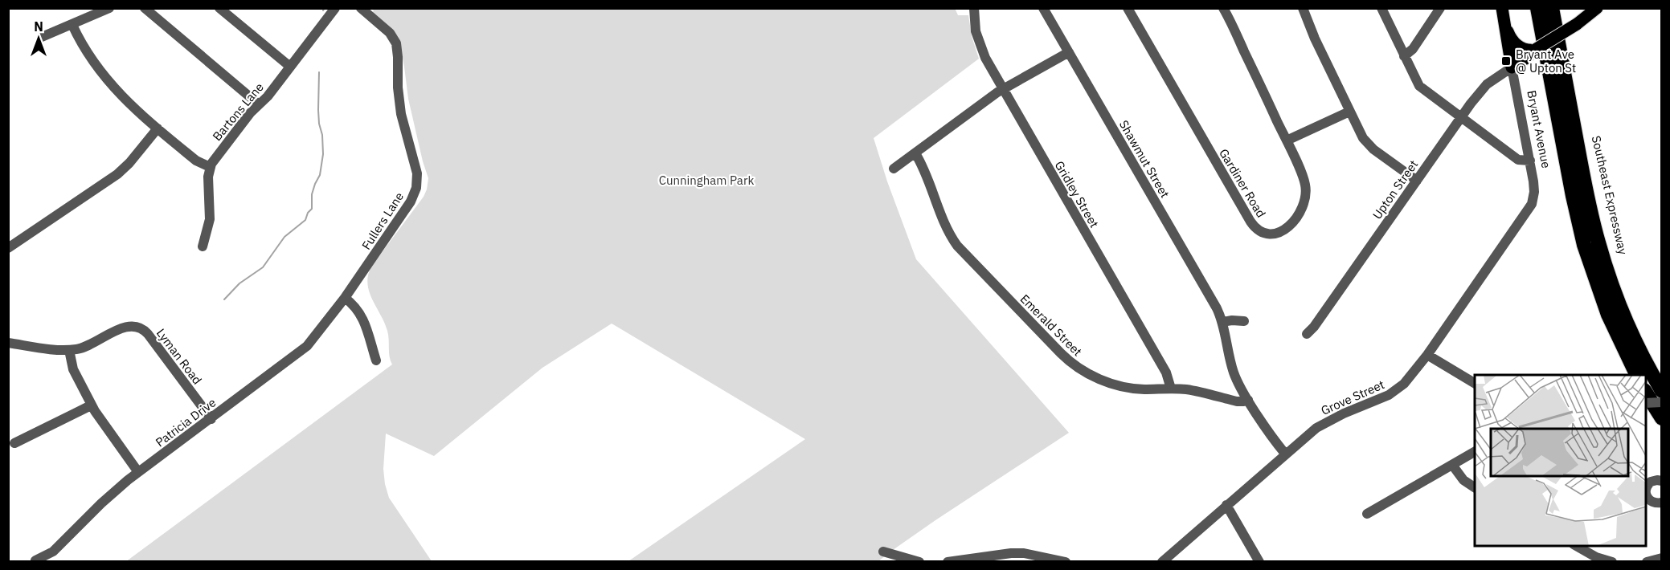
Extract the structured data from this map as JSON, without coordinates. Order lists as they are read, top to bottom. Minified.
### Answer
{"streets":{"highway":["Southeast Expressway"],"main road":["Bryant Avenue"],"street":["Bartons Lane","Shawmut Street","Gardiner Road","Upton Street","Gridley Street","Fullers Lane","Emerald Street","Lyman Road","Grove Street","Patricia Drive"]},"crossings":[["Bryant Avenue","Upton Street"],["Bryant Avenue","Grove Street"],["Shawmut Street","Emerald Street"],["Shawmut Street","Grove Street"],["Gridley Street","Emerald Street"],["Fullers Lane","Patricia Drive"],["Lyman Road","Patricia Drive"]],"parks":["Cunningham Park"],"places":{"transit":["Bryant Ave @ Upton St"]},"north":"top"}
